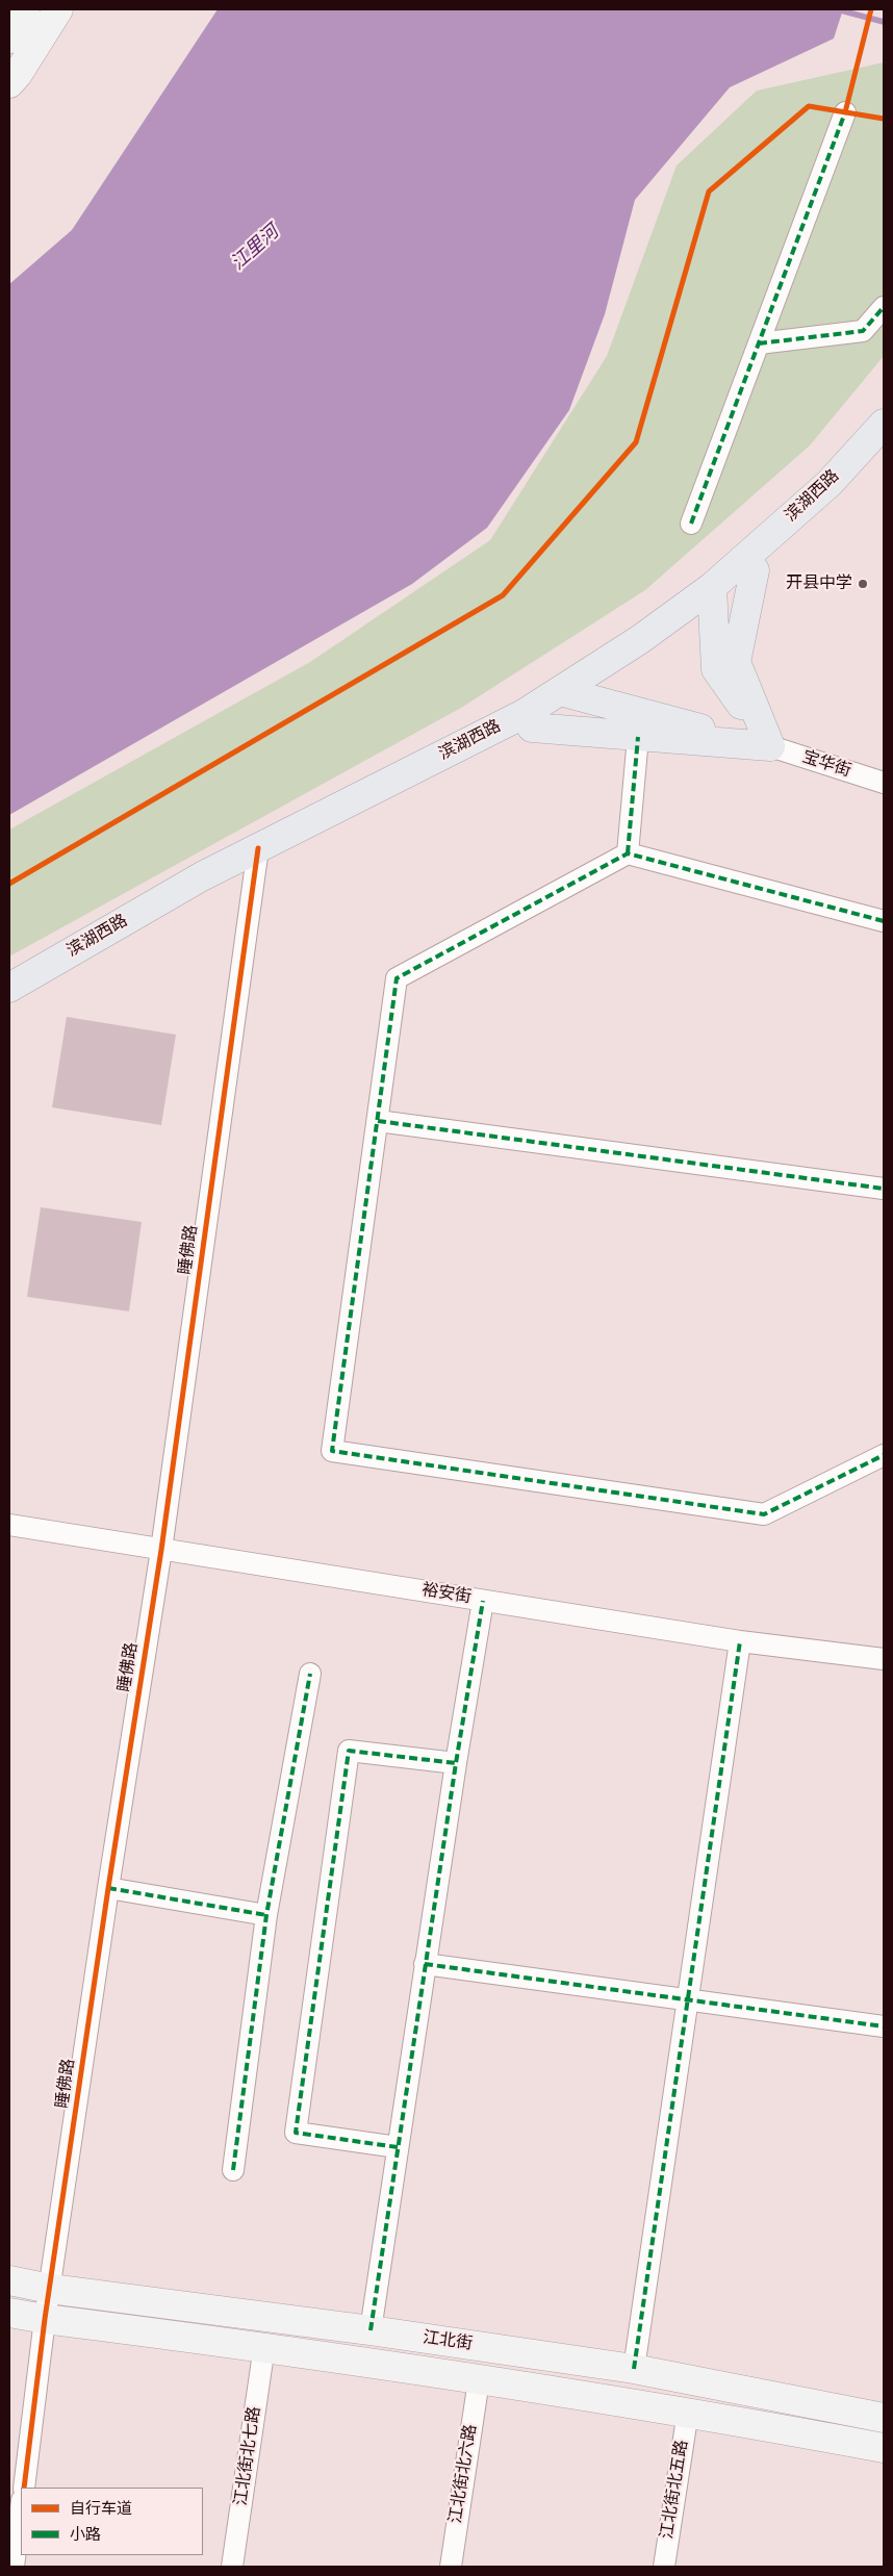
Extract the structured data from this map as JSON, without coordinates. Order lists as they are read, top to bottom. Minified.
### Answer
{"streets":{"main road":["滨湖西路","江北街"],"street":["宝华街","睡佛路","裕安街","江北街北七路","江北街北六路","江北街北五路"]},"crossings":[["滨湖西路","睡佛路"],["睡佛路","裕安街"],["睡佛路","江北街"],["江北街","江北街北七路"],["江北街","江北街北六路"],["江北街","江北街北五路"]],"water":["江里河"],"places":["开县中学"],"legend":["自行车道","小路"]}
